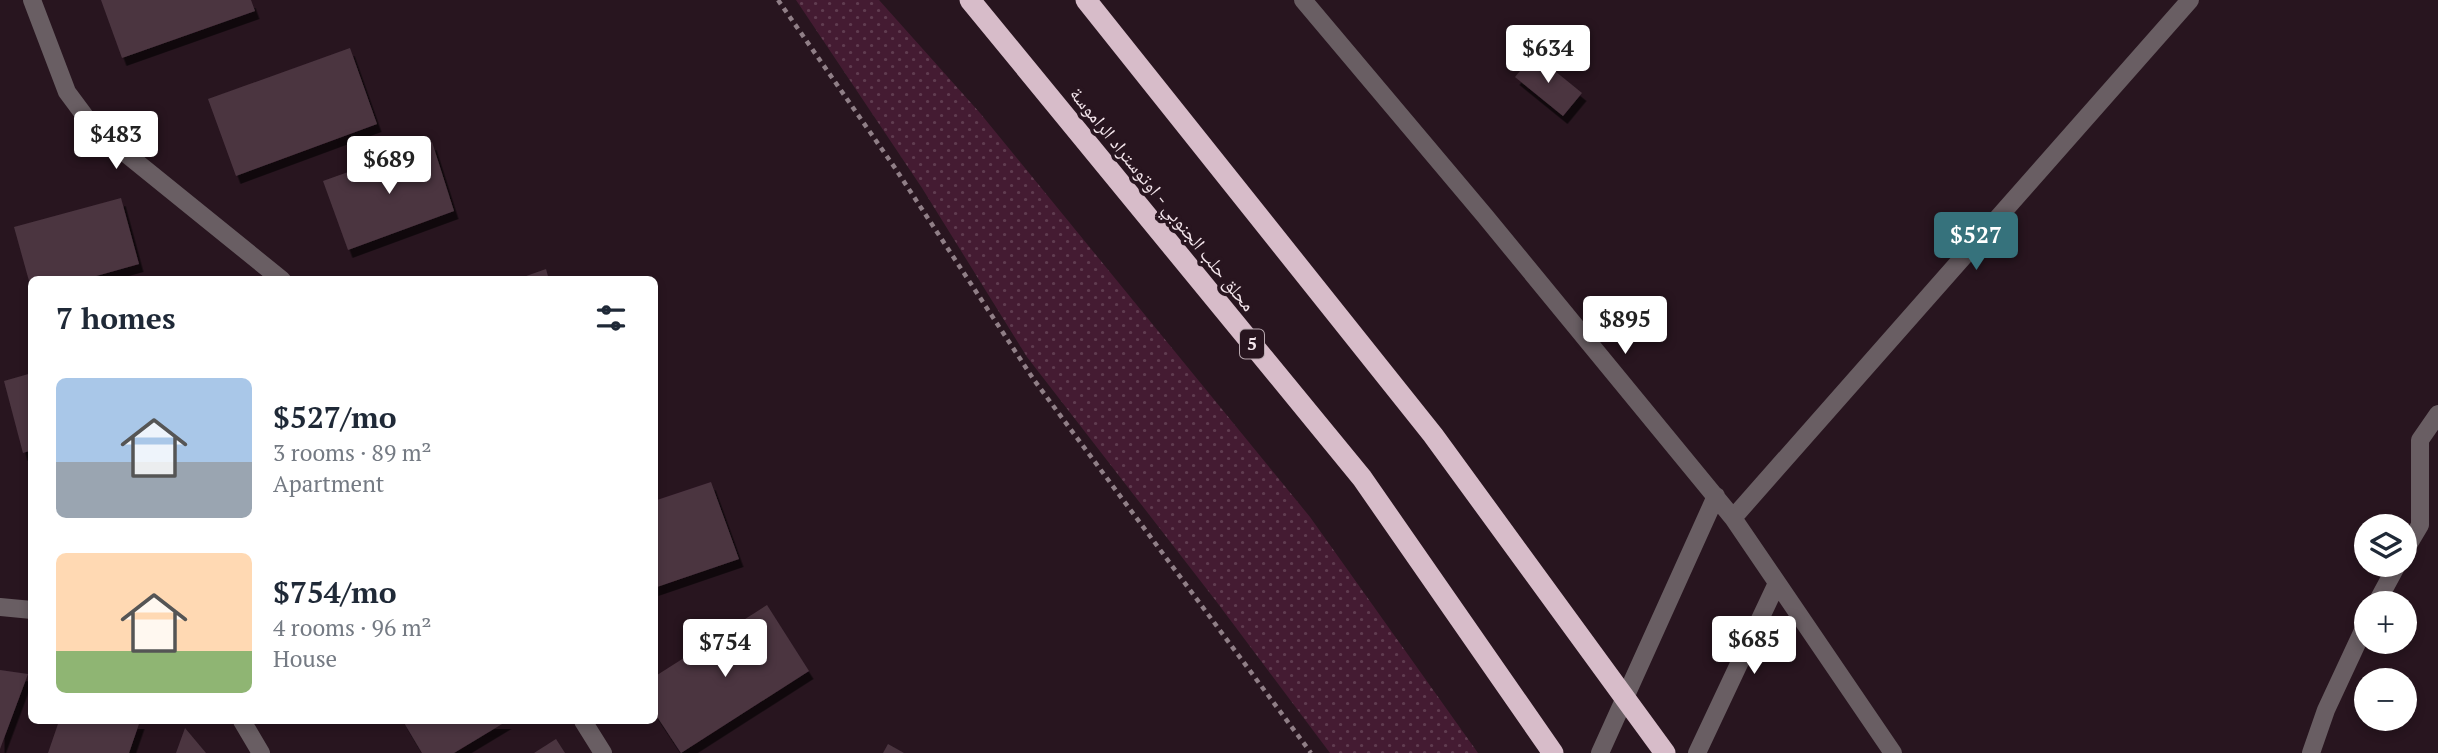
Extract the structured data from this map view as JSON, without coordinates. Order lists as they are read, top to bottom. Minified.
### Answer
{"streets":{"highway":["محلق حلب الجنوبي - اوتوستراد الراموسة","5"]},"page":{"price":["$634","$483","$689","$527","$895","$685","$754"],"heading":"7 homes","list":[{"name":"$527/mo","note":"3 rooms · 89 m² · Apartment"},{"name":"$754/mo","note":"4 rooms · 96 m² · House"}],"map_buttons":["+","−"]}}
